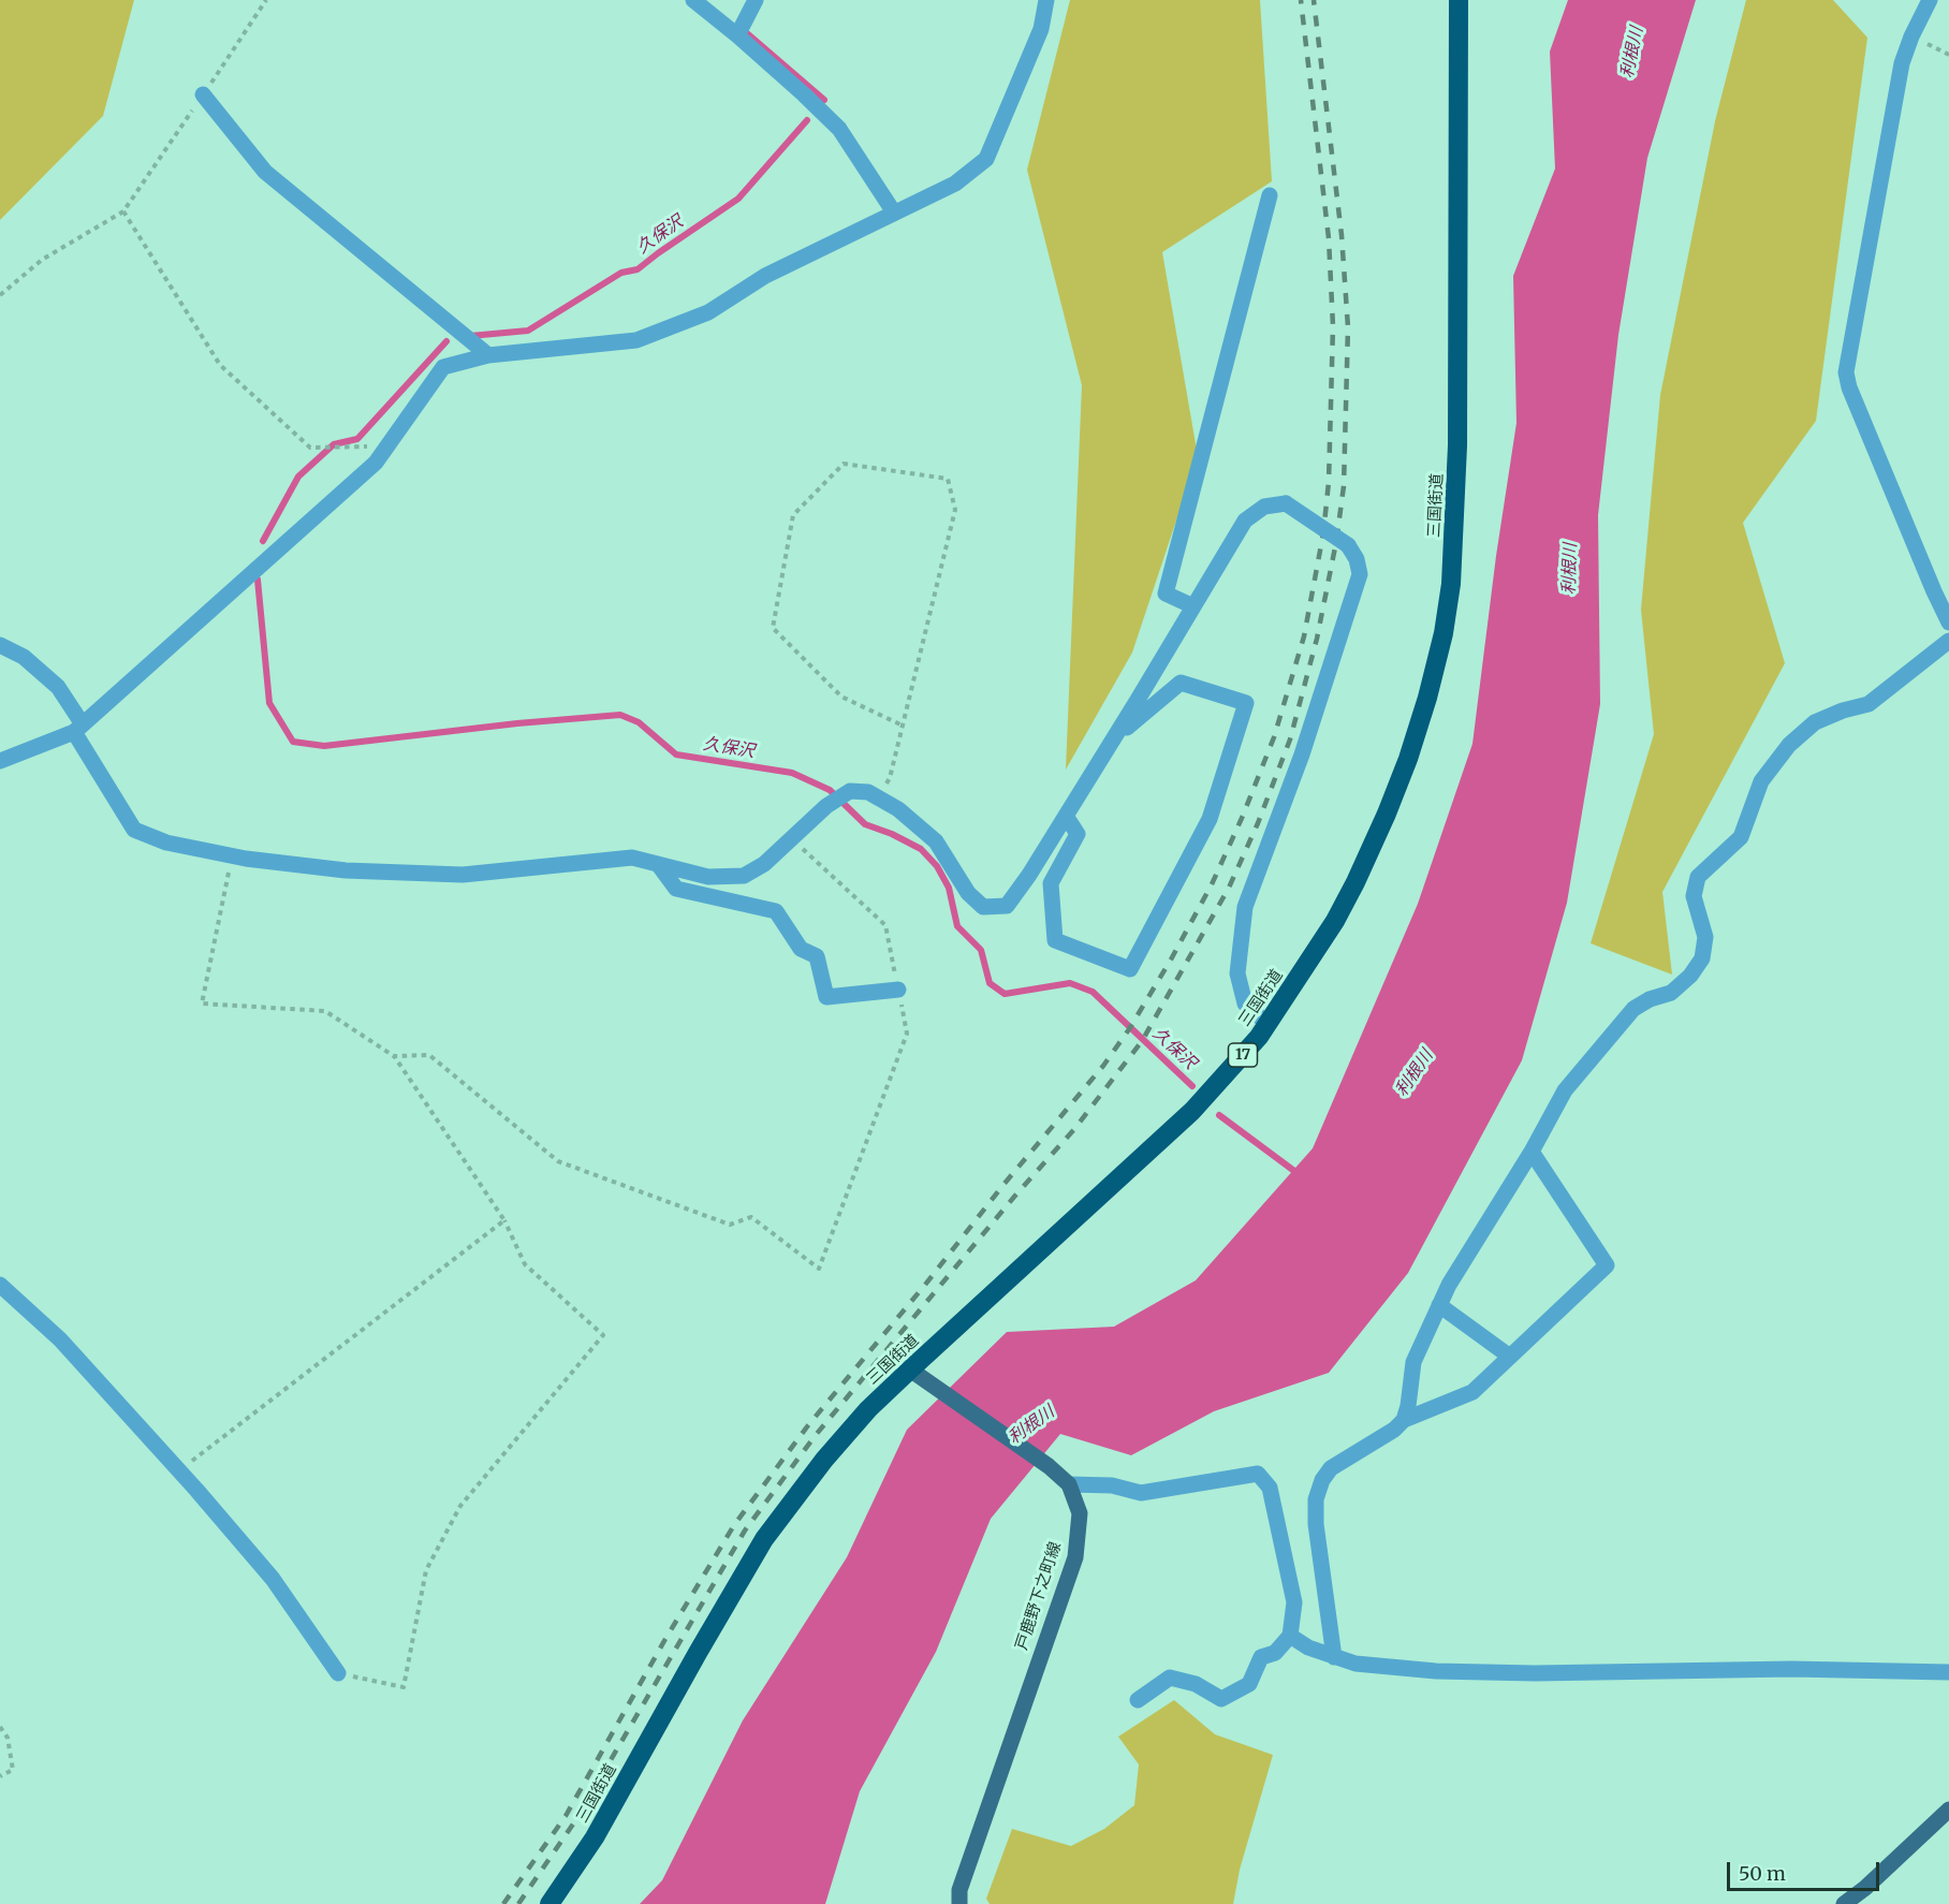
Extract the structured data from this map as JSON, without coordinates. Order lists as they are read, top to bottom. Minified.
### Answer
{"streets":{"highway":["三国街道","17"],"main road":["戸鹿野下之町線"]},"crossings":[["三国街道","戸鹿野下之町線"]],"water":["利根川","久保沢"],"scale_bar":"50 m"}
